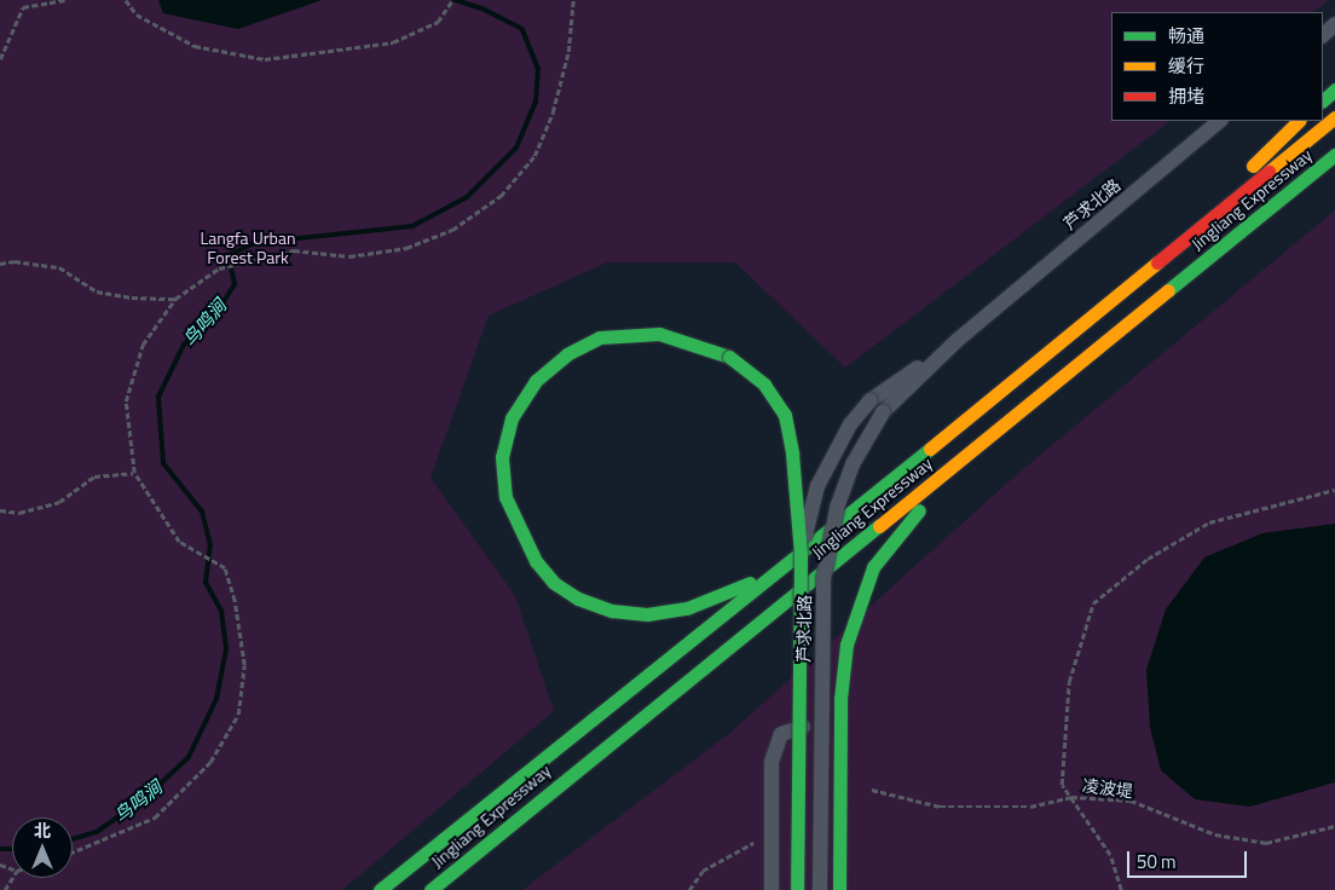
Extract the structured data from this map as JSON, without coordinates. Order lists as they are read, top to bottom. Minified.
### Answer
{"streets":{"highway":["Jingliang Expressway"],"street":["芦求北路"],"path":["凌波堤"]},"water":["鸟鸣涧"],"parks":["Langfa Urban Forest Park"],"legend":["畅通","缓行","拥堵"],"scale_bar":"50 m","north":"top"}
